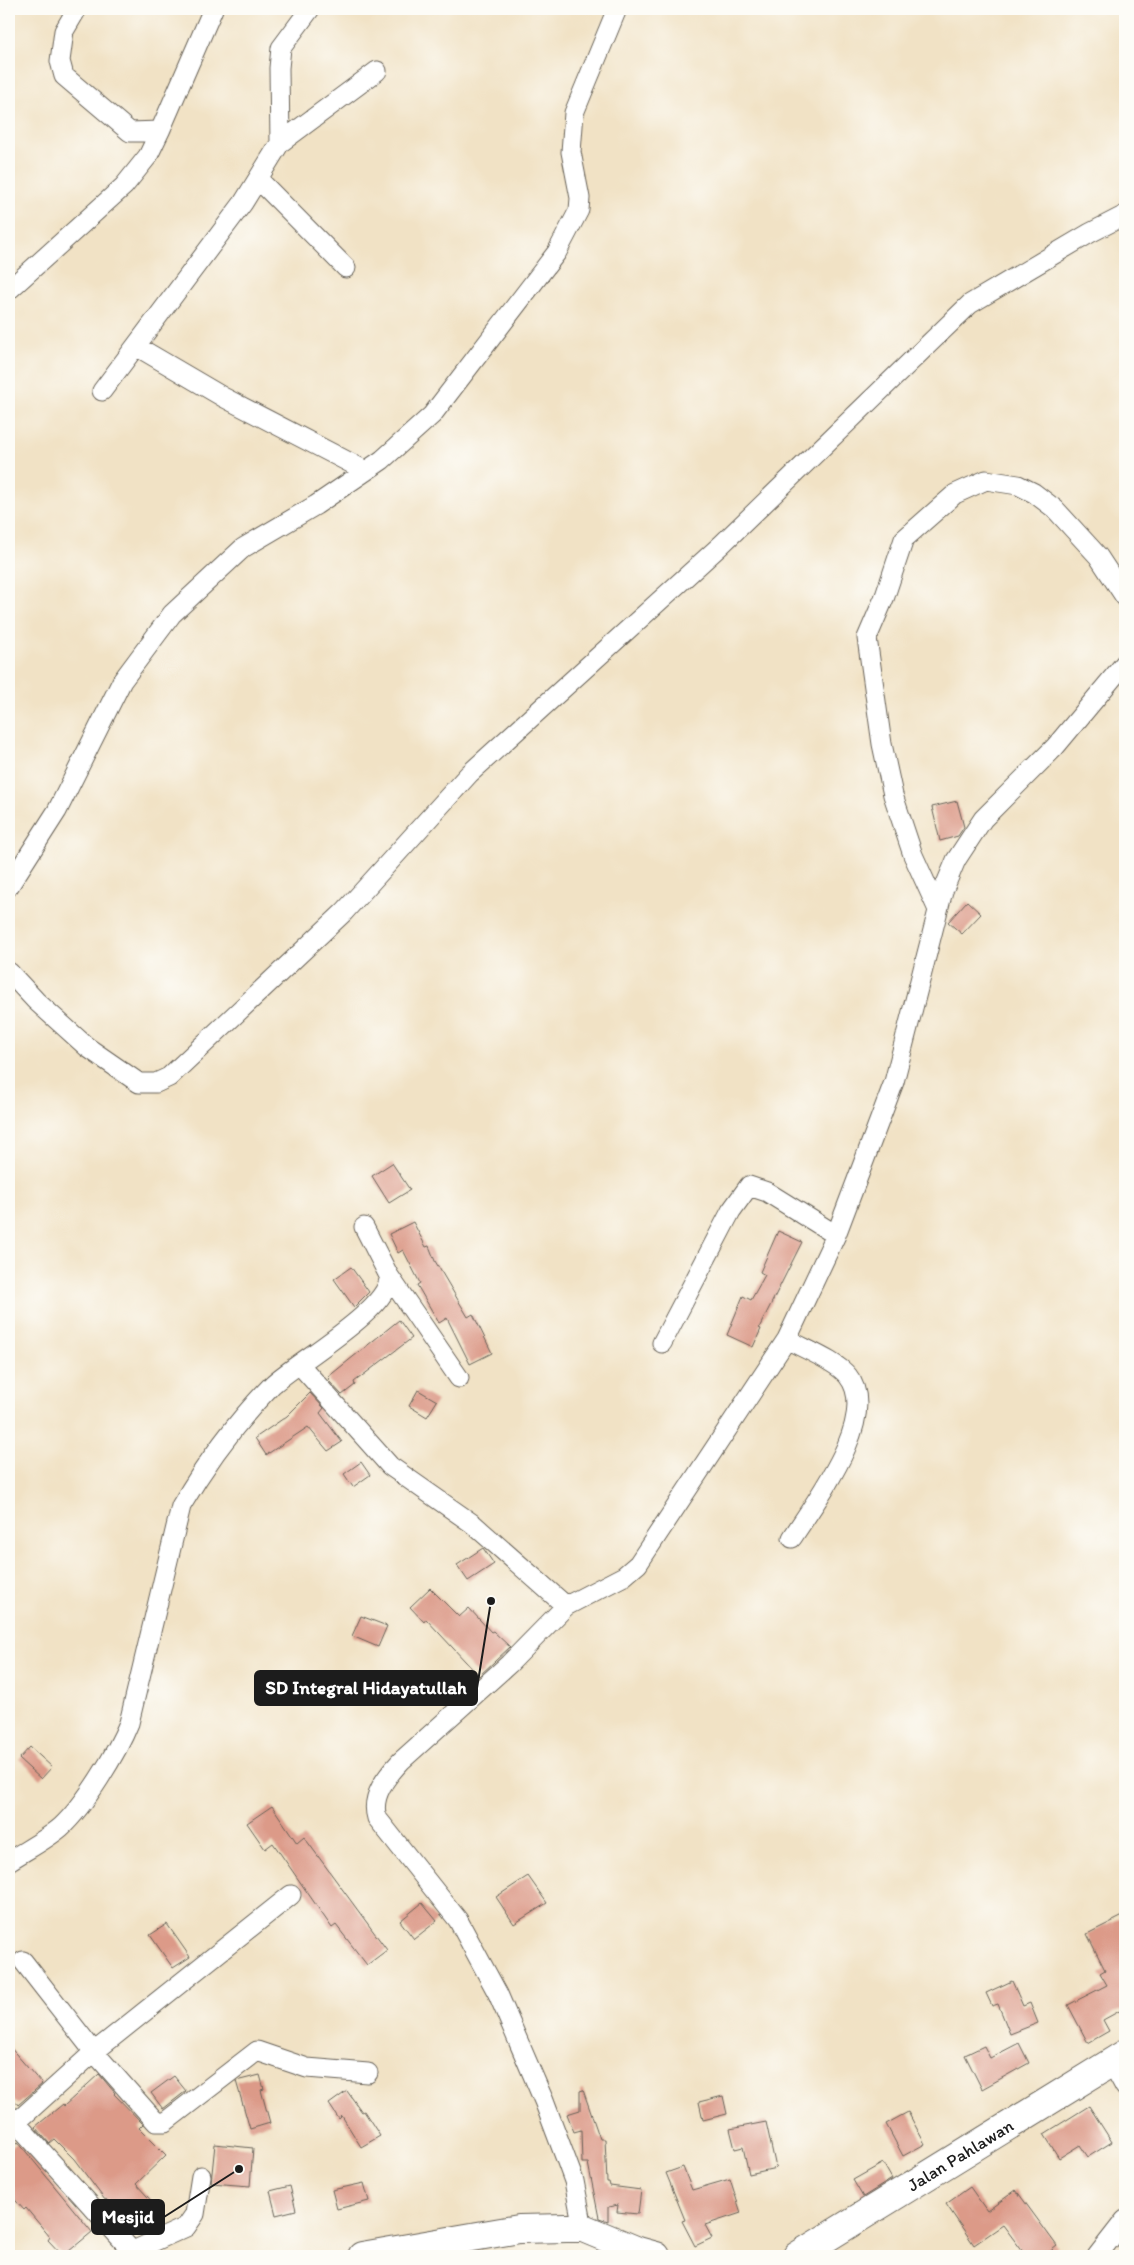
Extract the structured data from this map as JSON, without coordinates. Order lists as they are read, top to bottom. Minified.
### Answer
{"streets":{"highway":["Jalan Pahlawan"]},"places":["SD Integral Hidayatullah","Mesjid"]}
